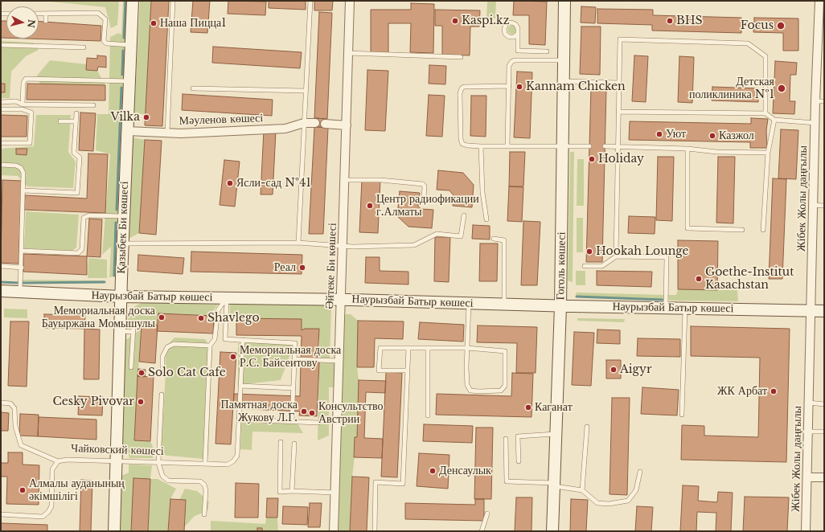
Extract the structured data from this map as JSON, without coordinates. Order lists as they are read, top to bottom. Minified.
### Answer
{"streets":{"main road":["Қазыбек Би көшесі","Гоголь көшесі","Наурызбай Батыр көшесі"],"street":["Мәуленов көшесі","Жібек Жолы даңғылы","Әйтеке Би көшесі"],"lane":["Чайковский көшесі"]},"crossings":[["Мәуленов көшесі","Қазыбек Би көшесі"],["Жібек Жолы даңғылы","Наурызбай Батыр көшесі"],["Қазыбек Би көшесі","Наурызбай Батыр көшесі"],["Қазыбек Би көшесі","Чайковский көшесі"],["Әйтеке Би көшесі","Наурызбай Батыр көшесі"],["Гоголь көшесі","Наурызбай Батыр көшесі"]],"places":["Kaspi.kz","BHS","Наша Пицца1","Focus","Kannam Chicken","Детская поликлиника №1","Vilka","Уют","Казжол","Holiday","Ясли-сад №41","Центр радиофикации г.Алматы","Hookah Lounge","Реал","Goethe-Institut Kasachstan","Мемориальная доска Бауыржана Момышулы","Shavlego","Мемориальная доска Р.С. Байсеитову","Aigyr","Solo Cat Cafe","ЖК Арбат","Cesky Pivovar","Каганат","Памятная доска Жукову Л.Г.","Консультство Австрии","Денсаулык","Алмалы ауданының әкімшілігі"],"north":"right"}
